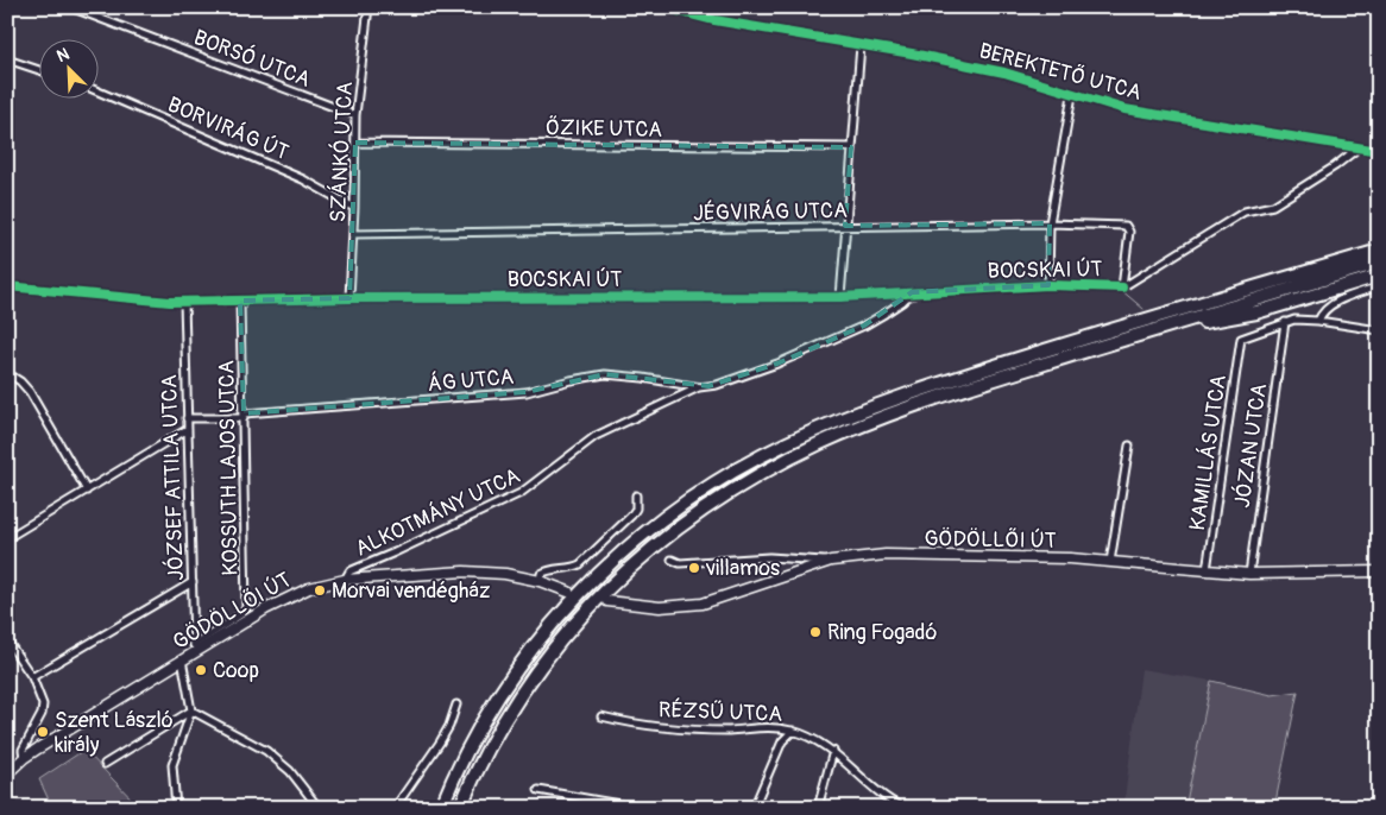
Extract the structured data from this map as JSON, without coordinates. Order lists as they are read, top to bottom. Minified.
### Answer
{"streets":{"main road":["GÖDÖLLŐI ÚT"],"street":["BORSÓ UTCA","BEREKTETŐ UTCA","BORVIRÁG ÚT","ŐZIKE UTCA","SZÁNKÓ UTCA","JÉGVIRÁG UTCA","BOCSKAI ÚT","ÁG UTCA","JÓZAN UTCA","KAMILLÁS UTCA","KOSSUTH LAJOS UTCA","JÓZSEF ATTILA UTCA","ALKOTMÁNY UTCA","RÉZSŰ UTCA"]},"crossings":[["BORSÓ UTCA","SZÁNKÓ UTCA"],["BORVIRÁG ÚT","SZÁNKÓ UTCA"],["ŐZIKE UTCA","SZÁNKÓ UTCA"],["SZÁNKÓ UTCA","JÉGVIRÁG UTCA"],["SZÁNKÓ UTCA","BOCSKAI ÚT"],["JÉGVIRÁG UTCA","BOCSKAI ÚT"],["BOCSKAI ÚT","KOSSUTH LAJOS UTCA"],["BOCSKAI ÚT","JÓZSEF ATTILA UTCA"],["ÁG UTCA","KOSSUTH LAJOS UTCA"],["ÁG UTCA","JÓZSEF ATTILA UTCA"],["ÁG UTCA","ALKOTMÁNY UTCA"],["JÓZAN UTCA","KAMILLÁS UTCA"],["JÓZAN UTCA","GÖDÖLLŐI ÚT"],["KAMILLÁS UTCA","GÖDÖLLŐI ÚT"],["KOSSUTH LAJOS UTCA","JÓZSEF ATTILA UTCA"],["KOSSUTH LAJOS UTCA","GÖDÖLLŐI ÚT"],["JÓZSEF ATTILA UTCA","GÖDÖLLŐI ÚT"],["ALKOTMÁNY UTCA","GÖDÖLLŐI ÚT"]],"places":["villamos","Morvai vendégház","Ring Fogadó","Coop","Szent László király"],"north":"top left"}
